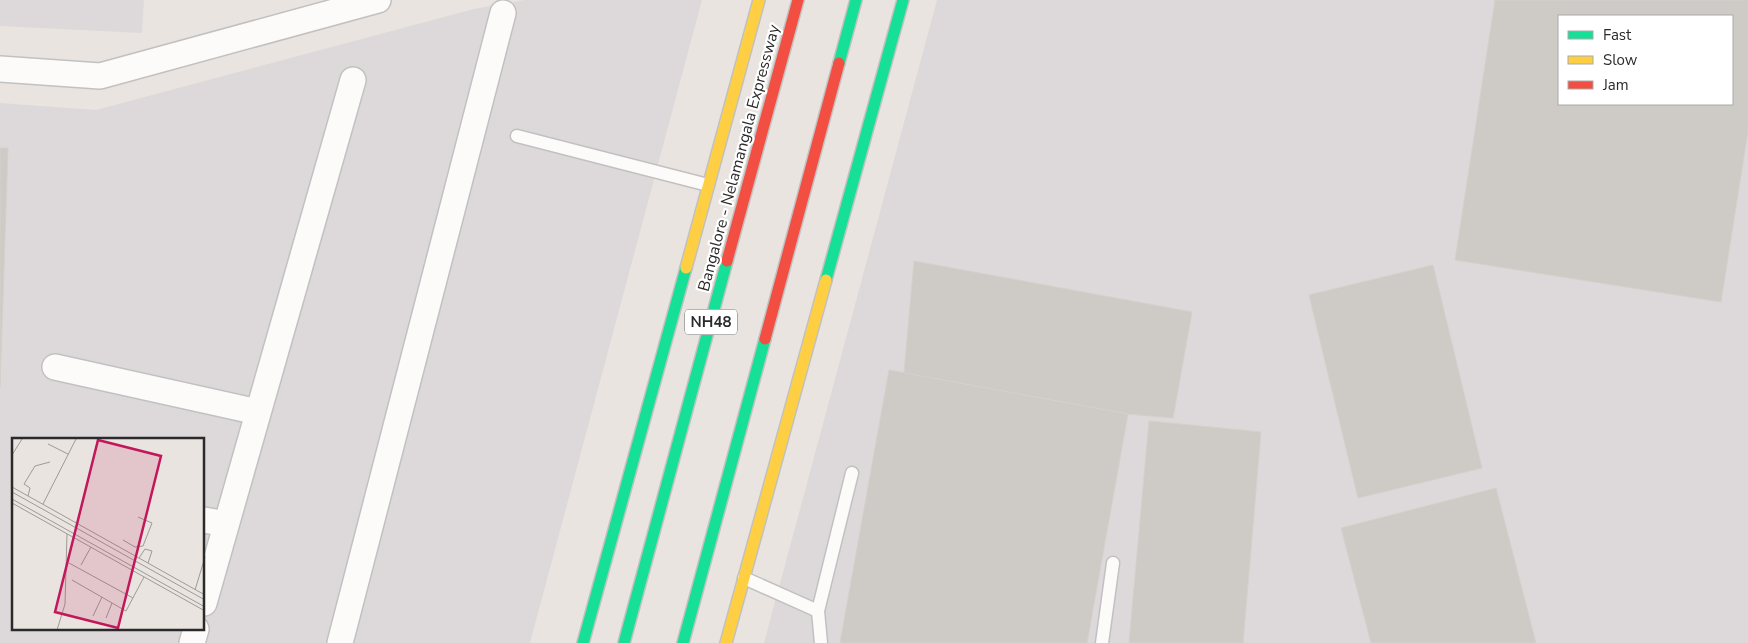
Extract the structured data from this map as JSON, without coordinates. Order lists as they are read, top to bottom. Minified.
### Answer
{"streets":{"main road":["Bangalore - Nelamangala Expressway","NH48"]},"legend":["Fast","Slow","Jam"]}
